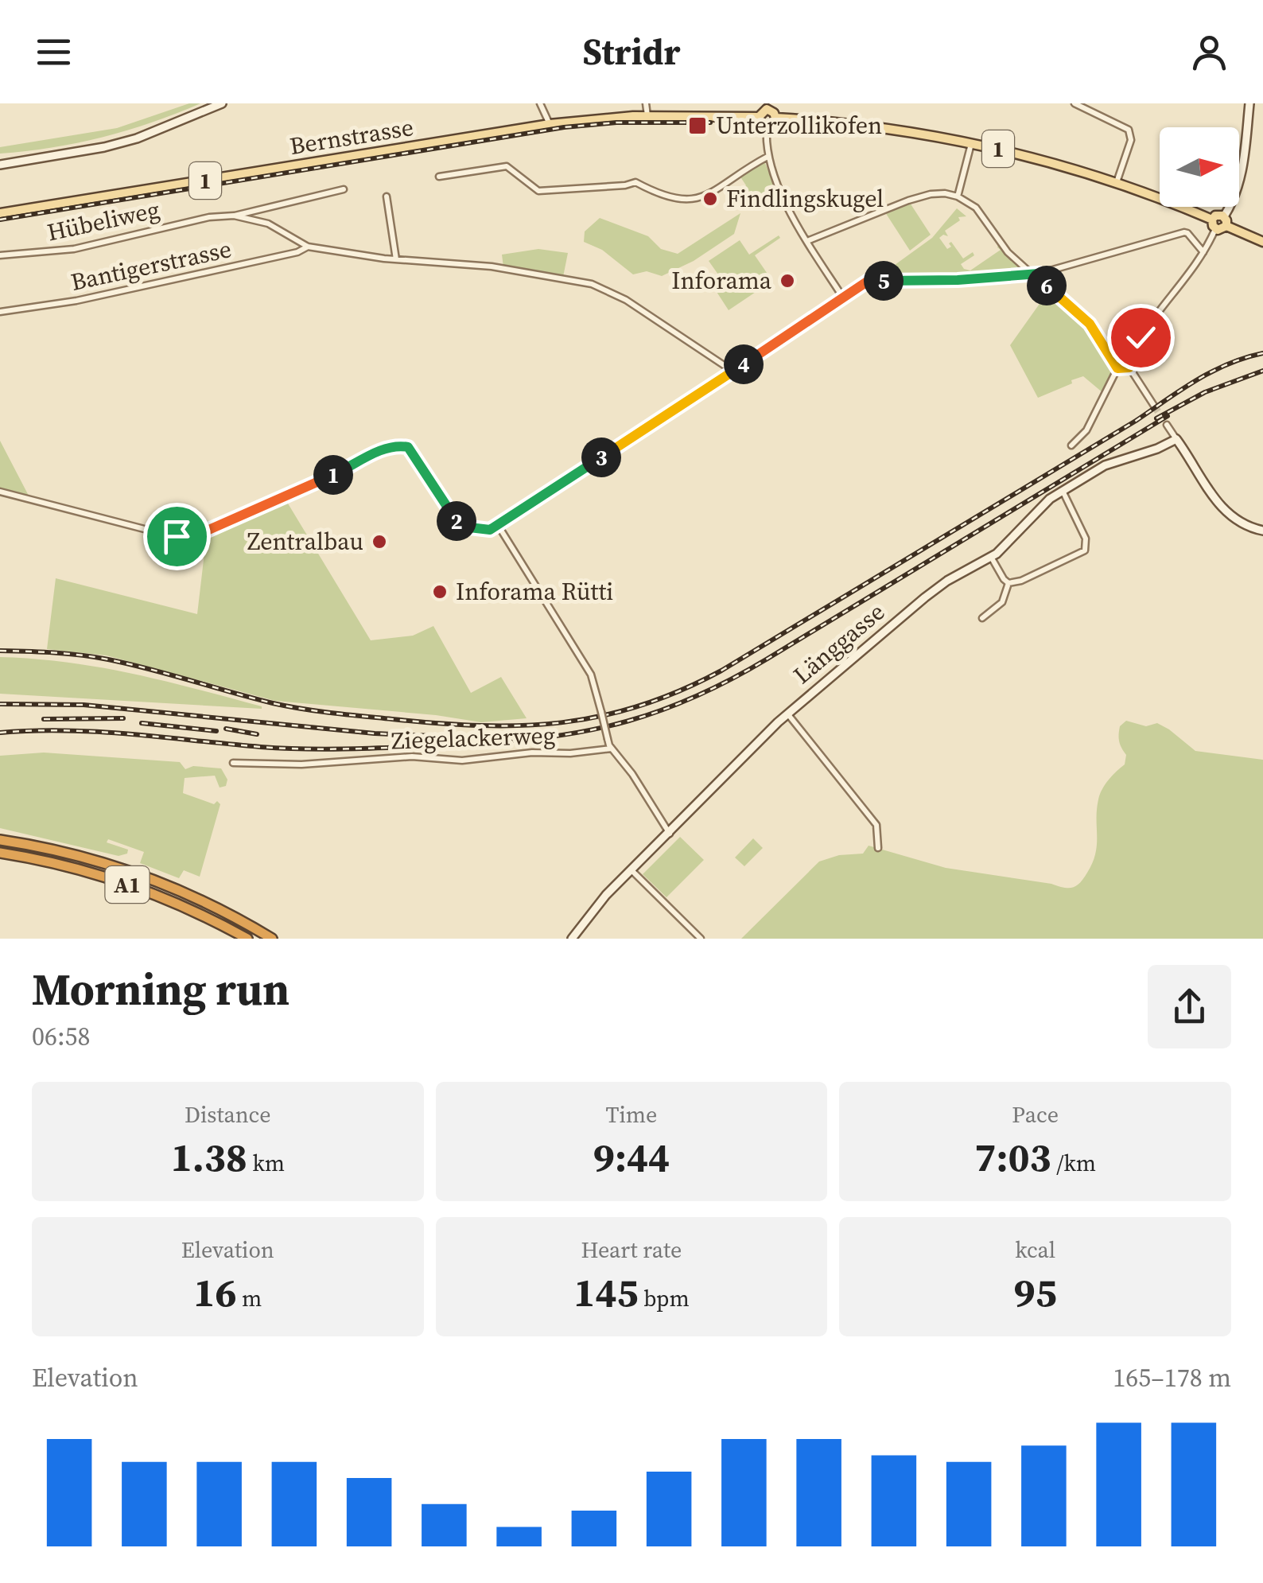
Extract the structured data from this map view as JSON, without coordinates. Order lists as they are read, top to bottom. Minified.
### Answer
{"streets":{"highway":["A1"],"main road":["Bernstrasse","1"],"street":["Hübeliweg","Bantigerstrasse","Länggasse","Ziegelackerweg"]},"crossings":[["Bernstrasse","1"],["Hübeliweg","Bantigerstrasse"]],"places":{"transit":["Unterzollikofen"],"other":["Findlingskugel","Inforama","Zentralbau","Inforama Rütti"]},"north":"right","page":{"header":"Stridr","pins":["5","6","4","3","1","2"],"heading":["Morning run","06:58"],"stats":[["Distance","1.38 km"],["Time","9:44"],["Pace","7:03 /km"],["Elevation","16 m"],["Heart rate","145 bpm"],["kcal","95"]],"chart":["Elevation","165–178 m"]}}
